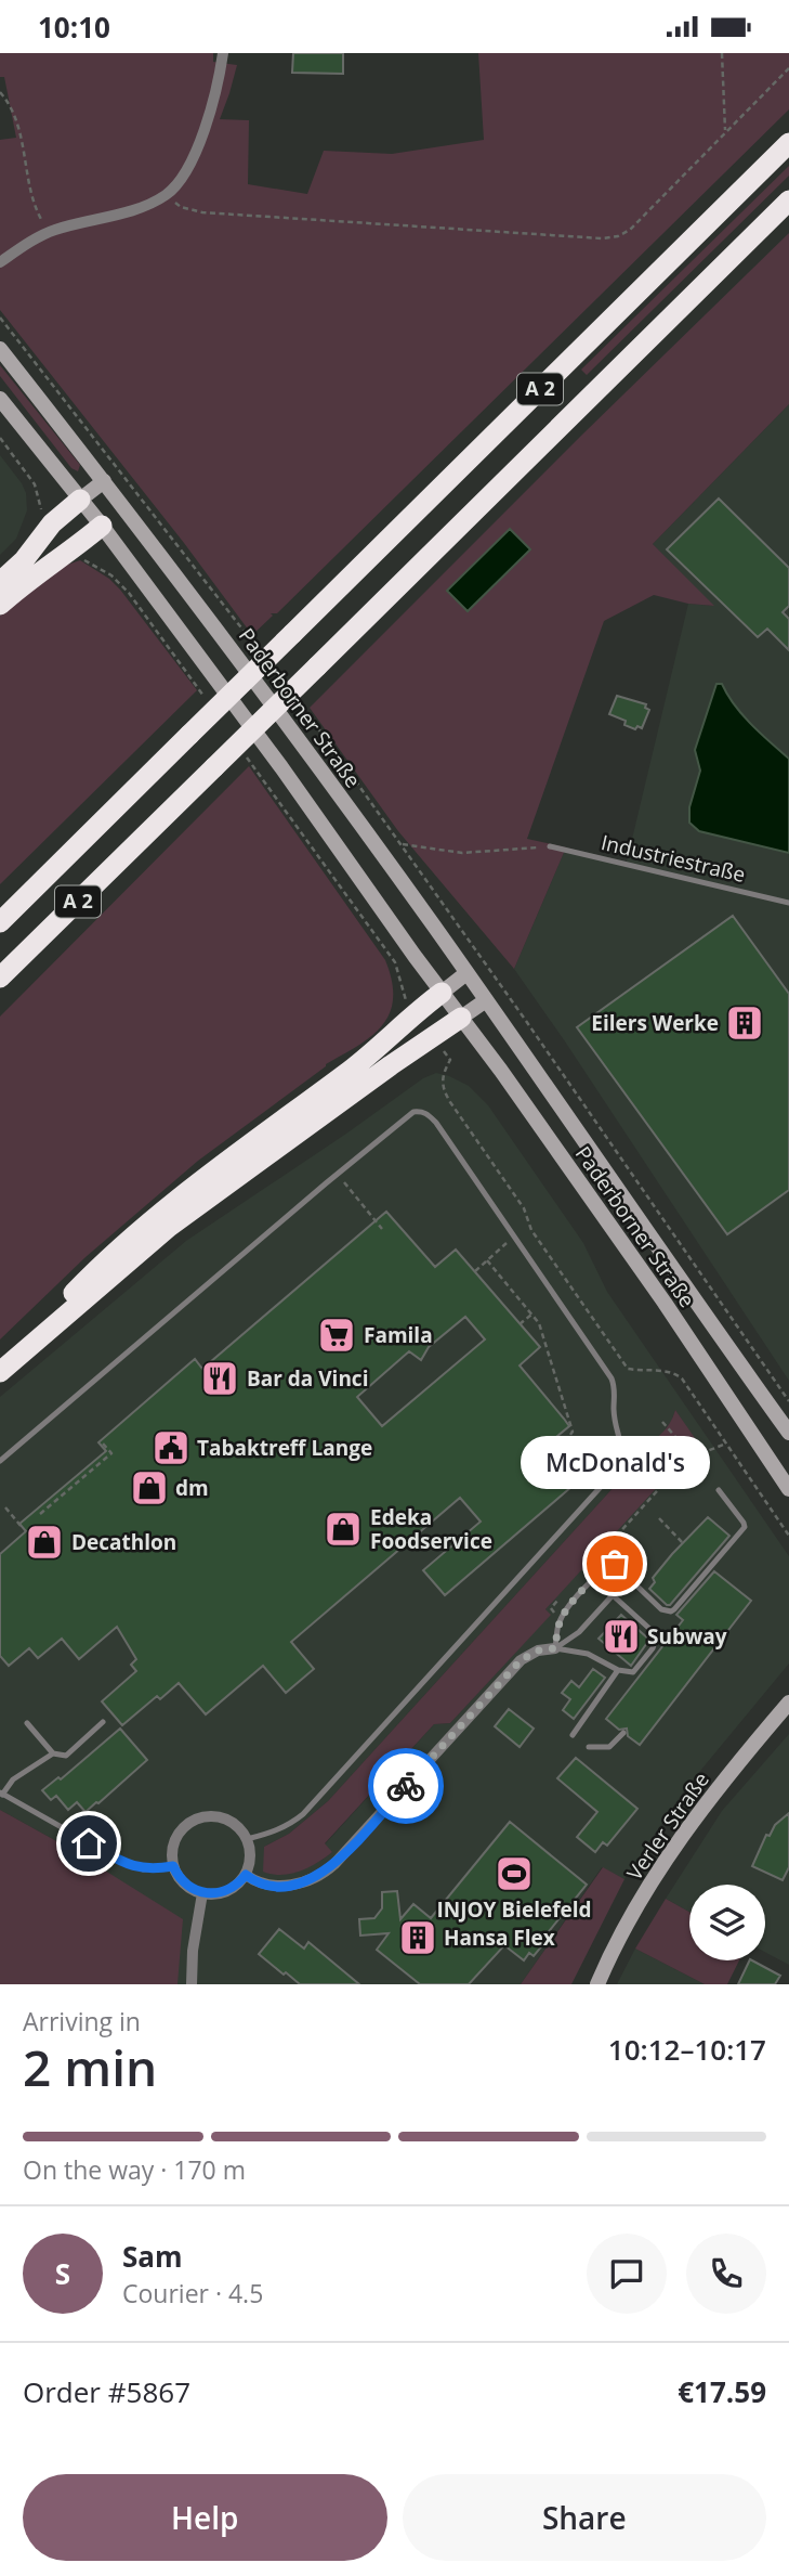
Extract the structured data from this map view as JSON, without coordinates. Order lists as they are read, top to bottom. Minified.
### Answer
{"streets":{"highway":["A 2"],"main road":["Paderborner Straße","Verler Straße"],"lane":["Industriestraße"]},"places":{"building":["Eilers Werke","Hansa Flex"],"supermarket":["Famila"],"restaurant":["Bar da Vinci","Subway"],"public building":["Tabaktreff Lange"],"shop":["dm","Edeka Foodservice","Decathlon"],"other":["McDonald's"],"sports":["INJOY Bielefeld"]},"page":{"status":"10:10","bubble":"McDonald's","heading":["2 min","Arriving in","10:12–10:17"],"panel":["Sam","Courier · 4.5","Order #5867","€17.59"],"bar":"On the way · 170 m","round":"S","buttons":["Help","Share"]}}
